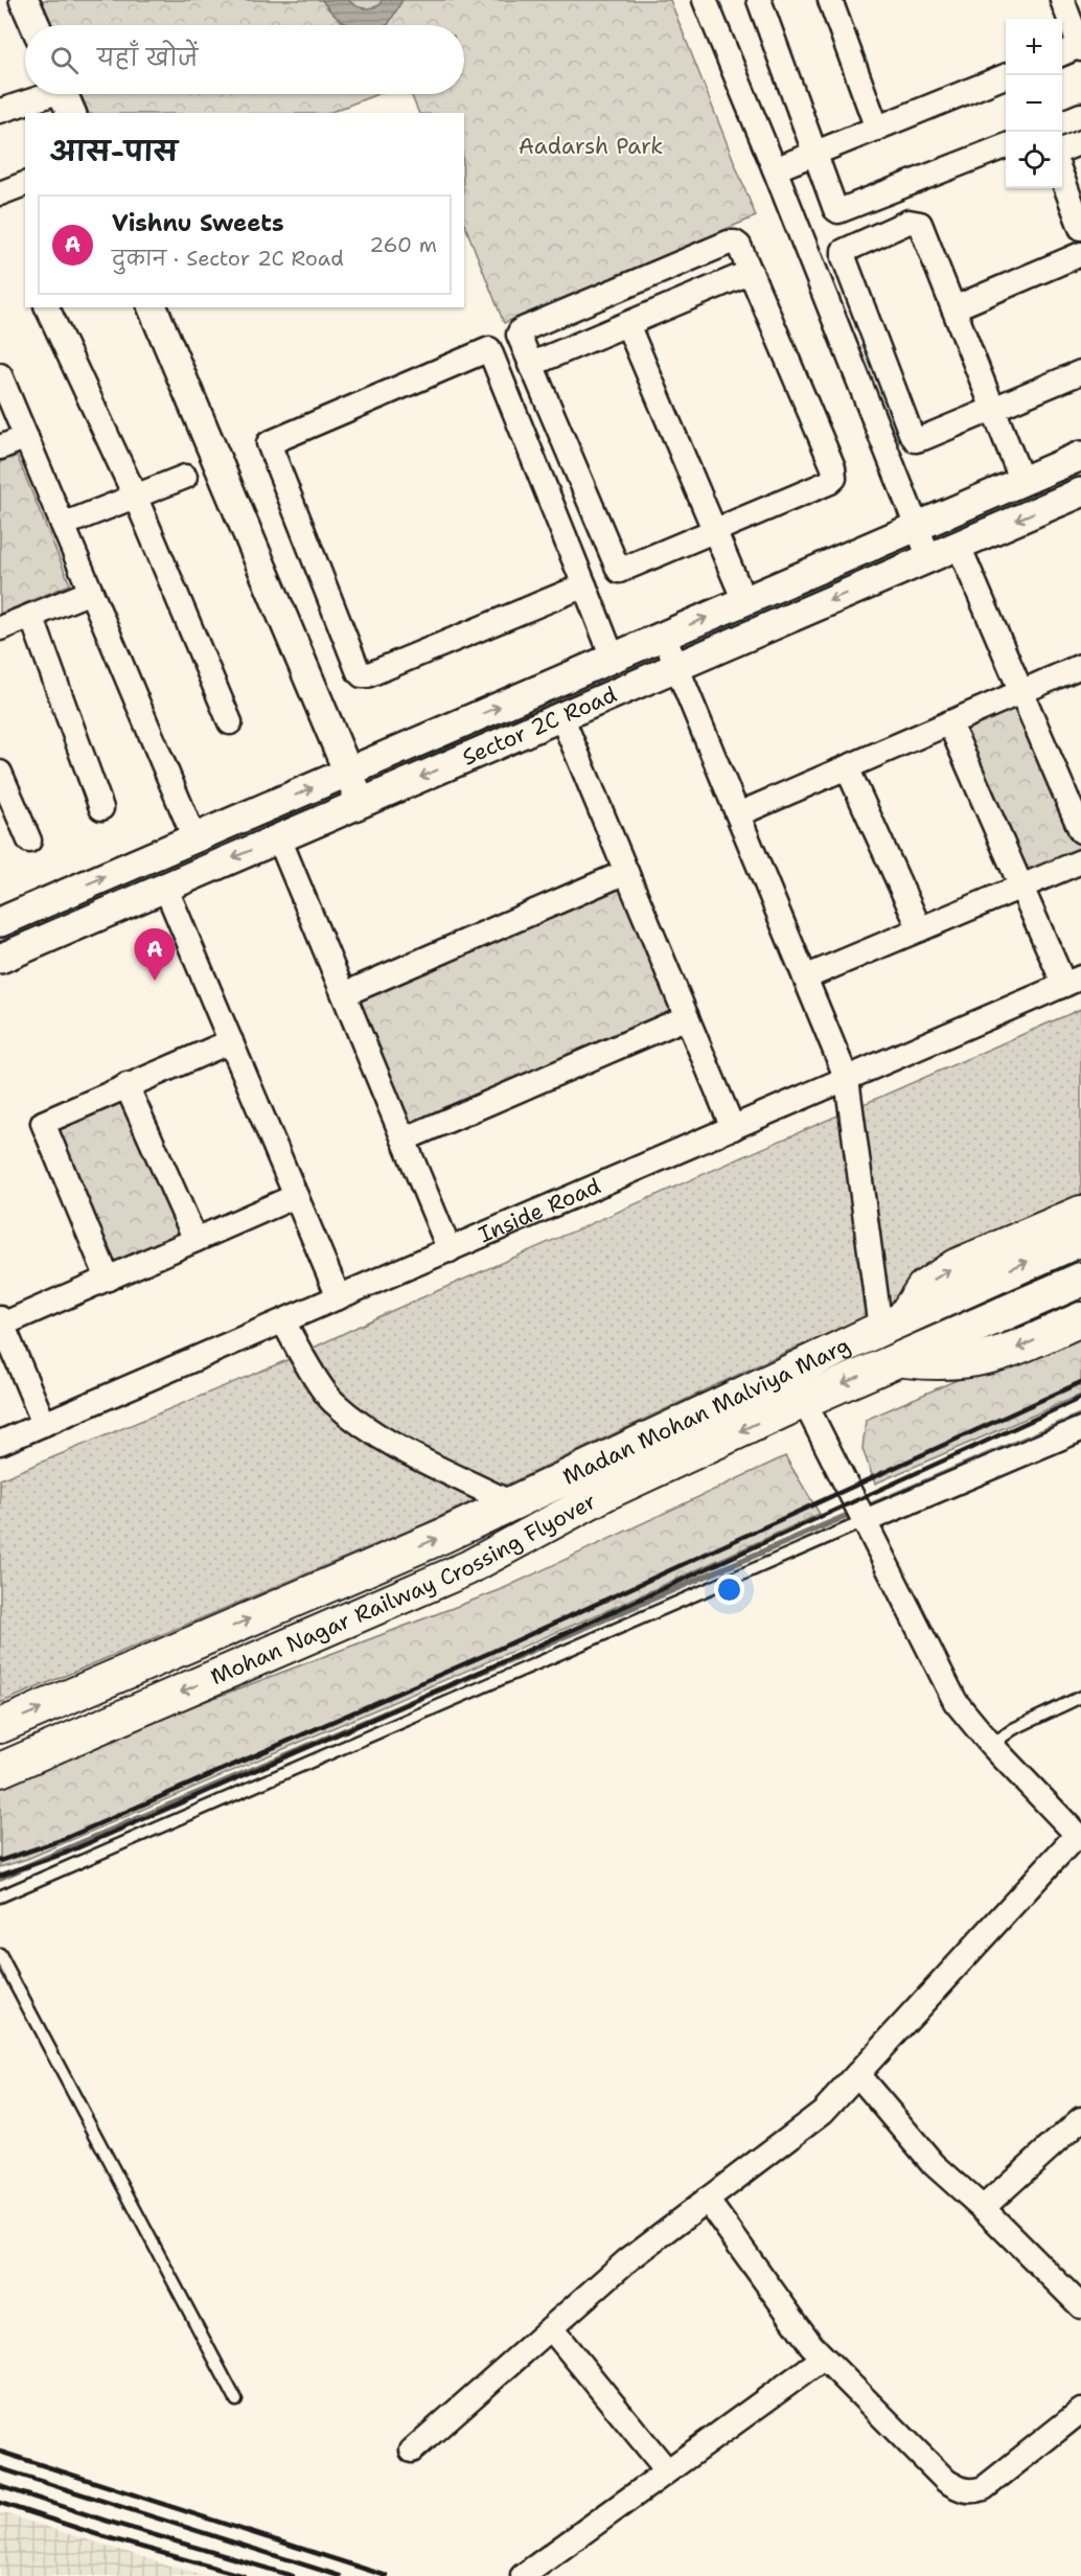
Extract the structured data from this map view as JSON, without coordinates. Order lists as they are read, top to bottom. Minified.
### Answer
{"streets":{"main road":["Madan Mohan Malviya Marg","Mohan Nagar Railway Crossing Flyover"],"street":["Sector 2C Road","Inside Road"]},"crossings":[["Madan Mohan Malviya Marg","Mohan Nagar Railway Crossing Flyover"]],"parks":["Aadarsh Park"],"page":{"map_buttons":["+","−"],"search":"यहाँ खोजें","heading":"आस-पास","list":[{"mark":"A","name":"Vishnu Sweets","note":"दुकान · Sector 2C Road","value":"260 m"}],"pins":"A"}}
